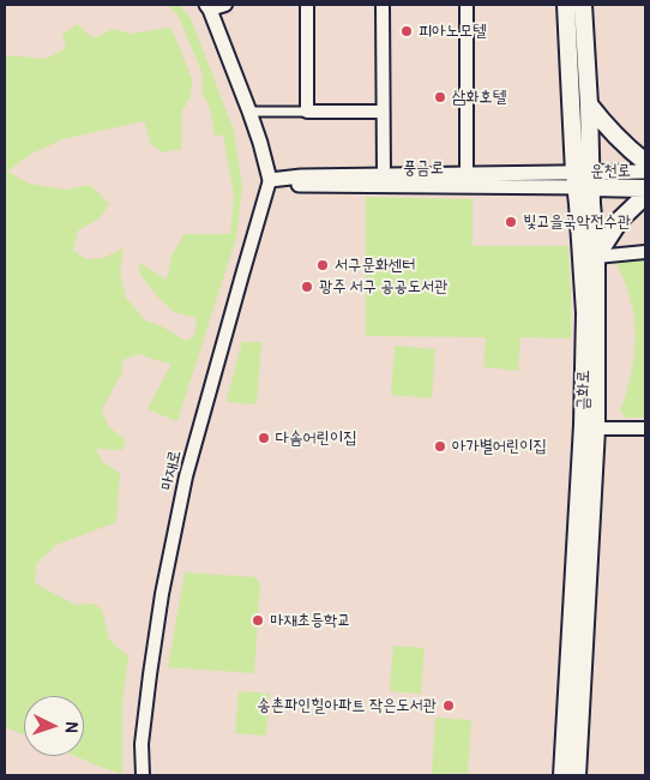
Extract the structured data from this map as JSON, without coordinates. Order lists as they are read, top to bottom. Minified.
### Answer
{"streets":{"main road":["운천로","금화로"],"street":["풍금로","마재로"]},"crossings":[["풍금로","운천로"],["풍금로","금화로"],["풍금로","마재로"],["운천로","금화로"]],"places":["피아노모텔","삼화호텔","빛고을국악전수관","서구문화센터","광주 서구 공공도서관","다솜어린이집","아가별어린이집","마재초등학교","송촌파인힐아파트 작은도서관"],"north":"right"}
